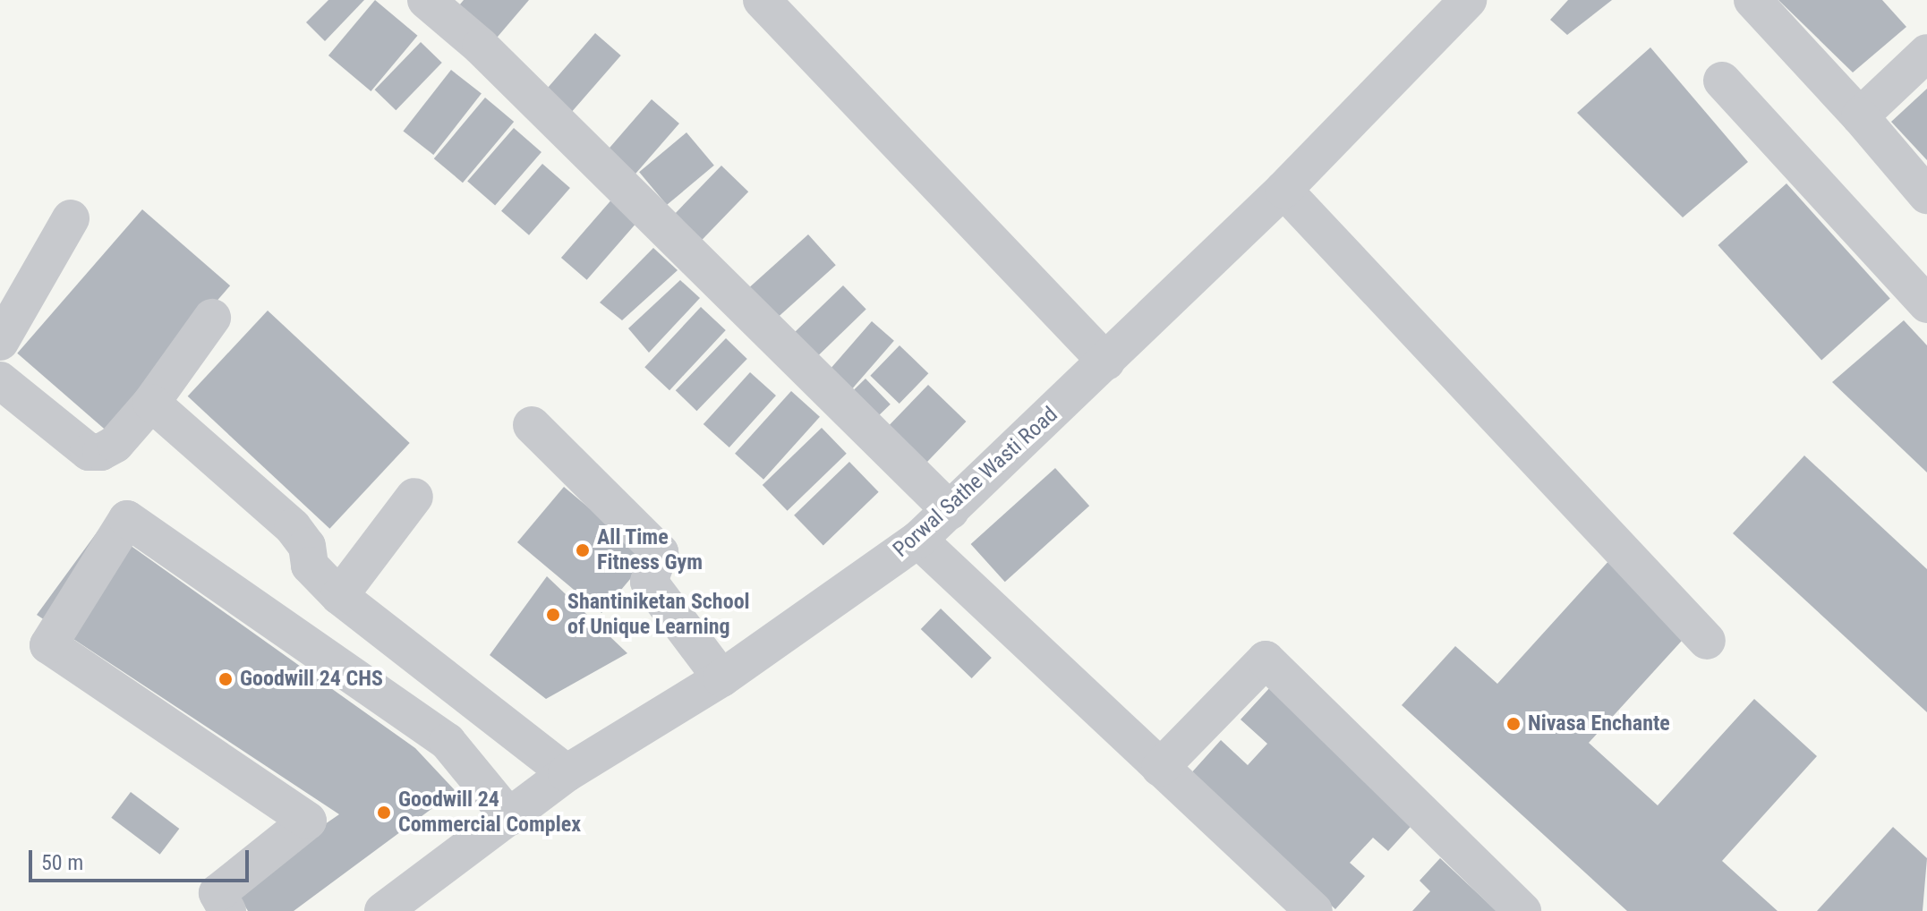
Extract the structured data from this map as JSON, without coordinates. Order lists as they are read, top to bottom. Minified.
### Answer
{"streets":{"street":["Porwal Sathe Wasti Road"]},"places":["All Time Fitness Gym","Shantiniketan School of Unique Learning","Goodwill 24 CHS","Nivasa Enchante","Goodwill 24 Commercial Complex"],"scale_bar":"50 m"}
